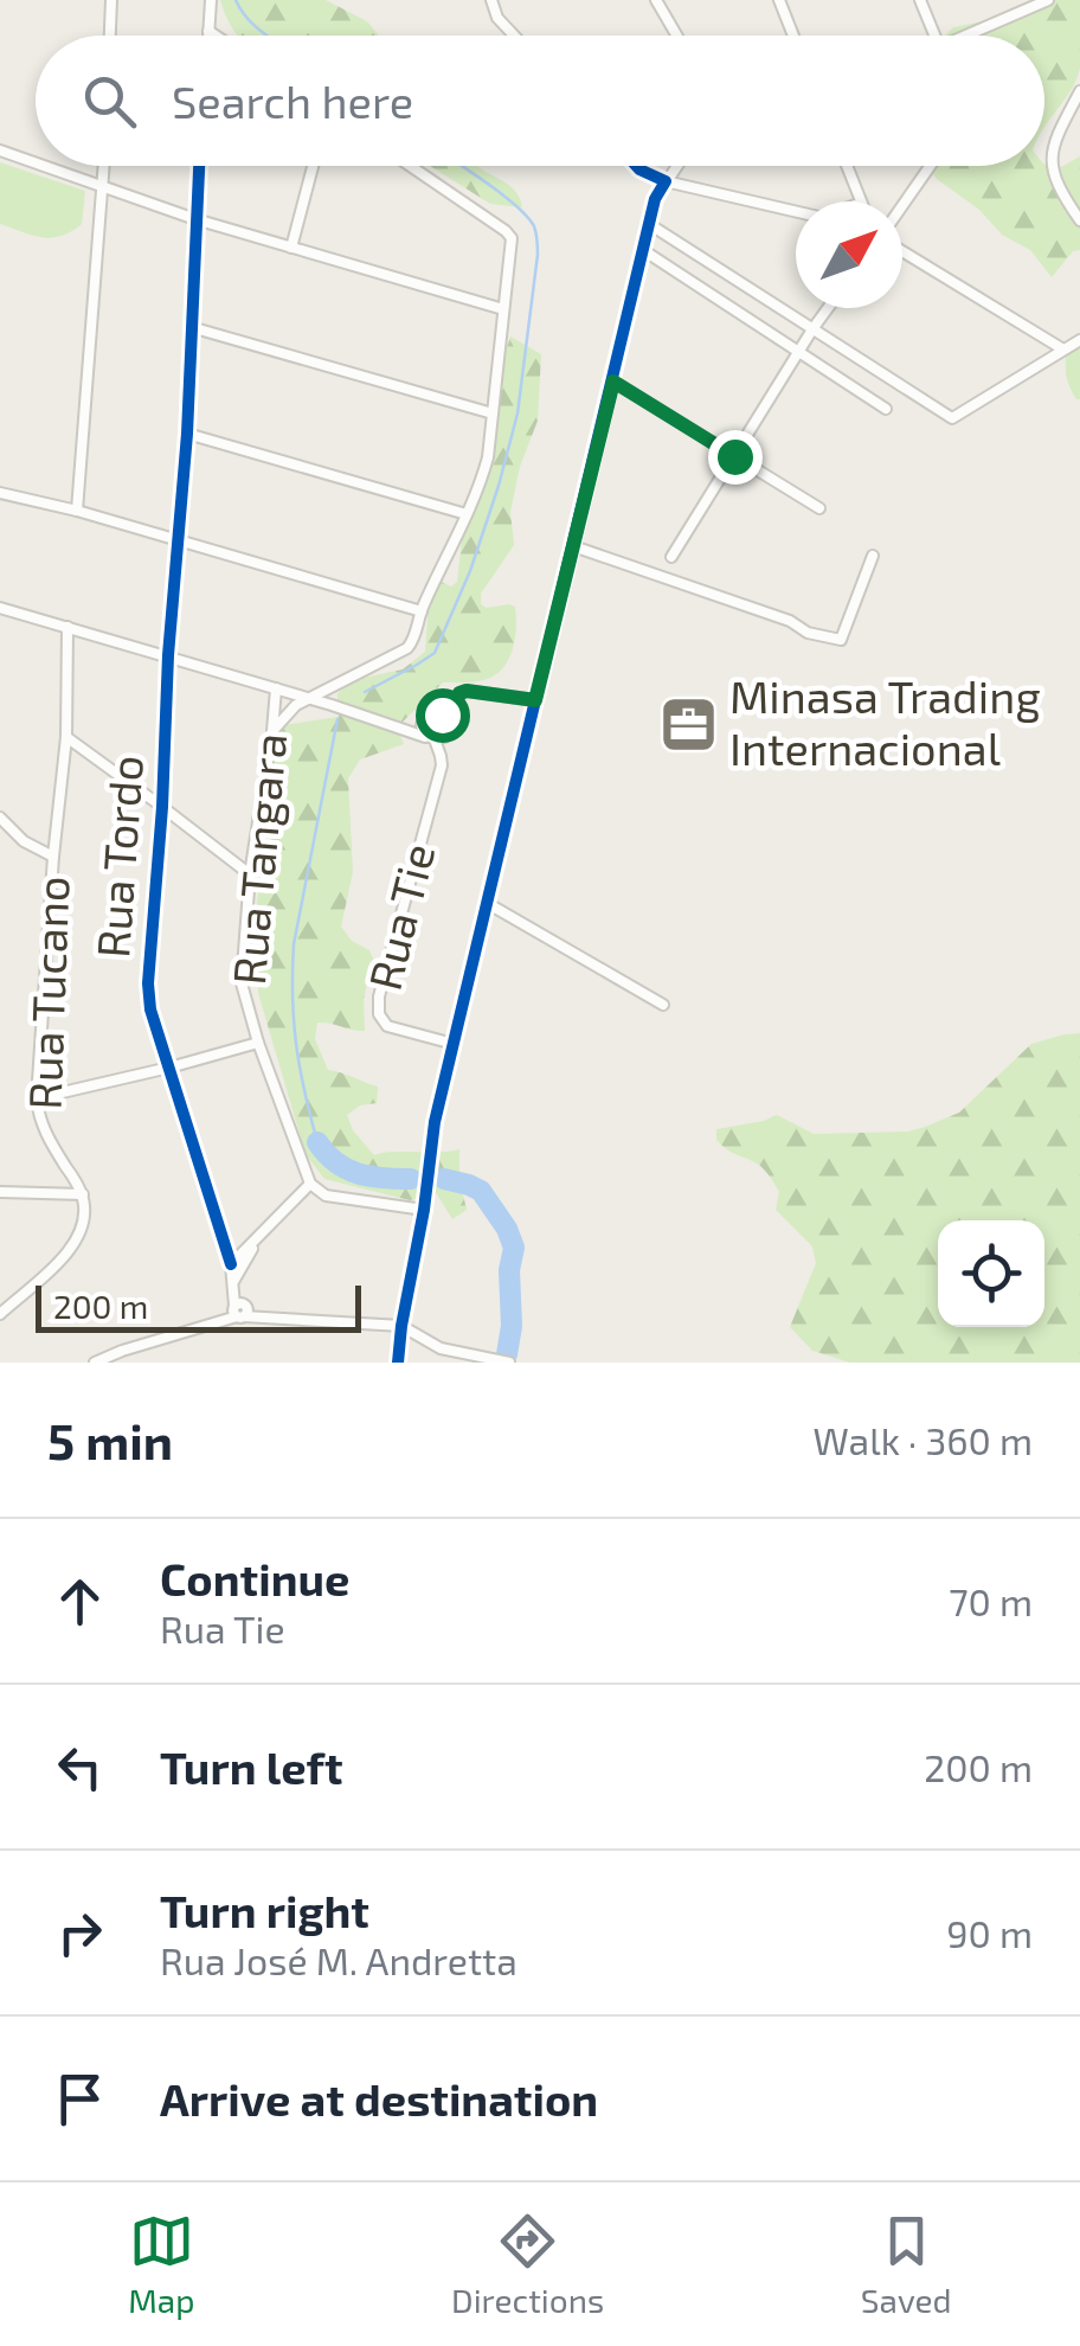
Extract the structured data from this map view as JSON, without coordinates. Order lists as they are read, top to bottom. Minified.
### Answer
{"streets":{"street":["Rua Tordo","Rua Tangara","Rua Tie","Rua Tucano"]},"places":{"office":["Minasa Trading Internacional"]},"scale_bar":"200 m","north":"top right","page":{"search":"Search here","scale":"200 m","heading":["5 min","Walk · 360 m"],"list":[["Continue","Rua Tie","70 m"],["Turn left","200 m"],["Turn right","Rua José M. Andretta","90 m"],"Arrive at destination"],"nav":["Map","Directions","Saved"]}}
